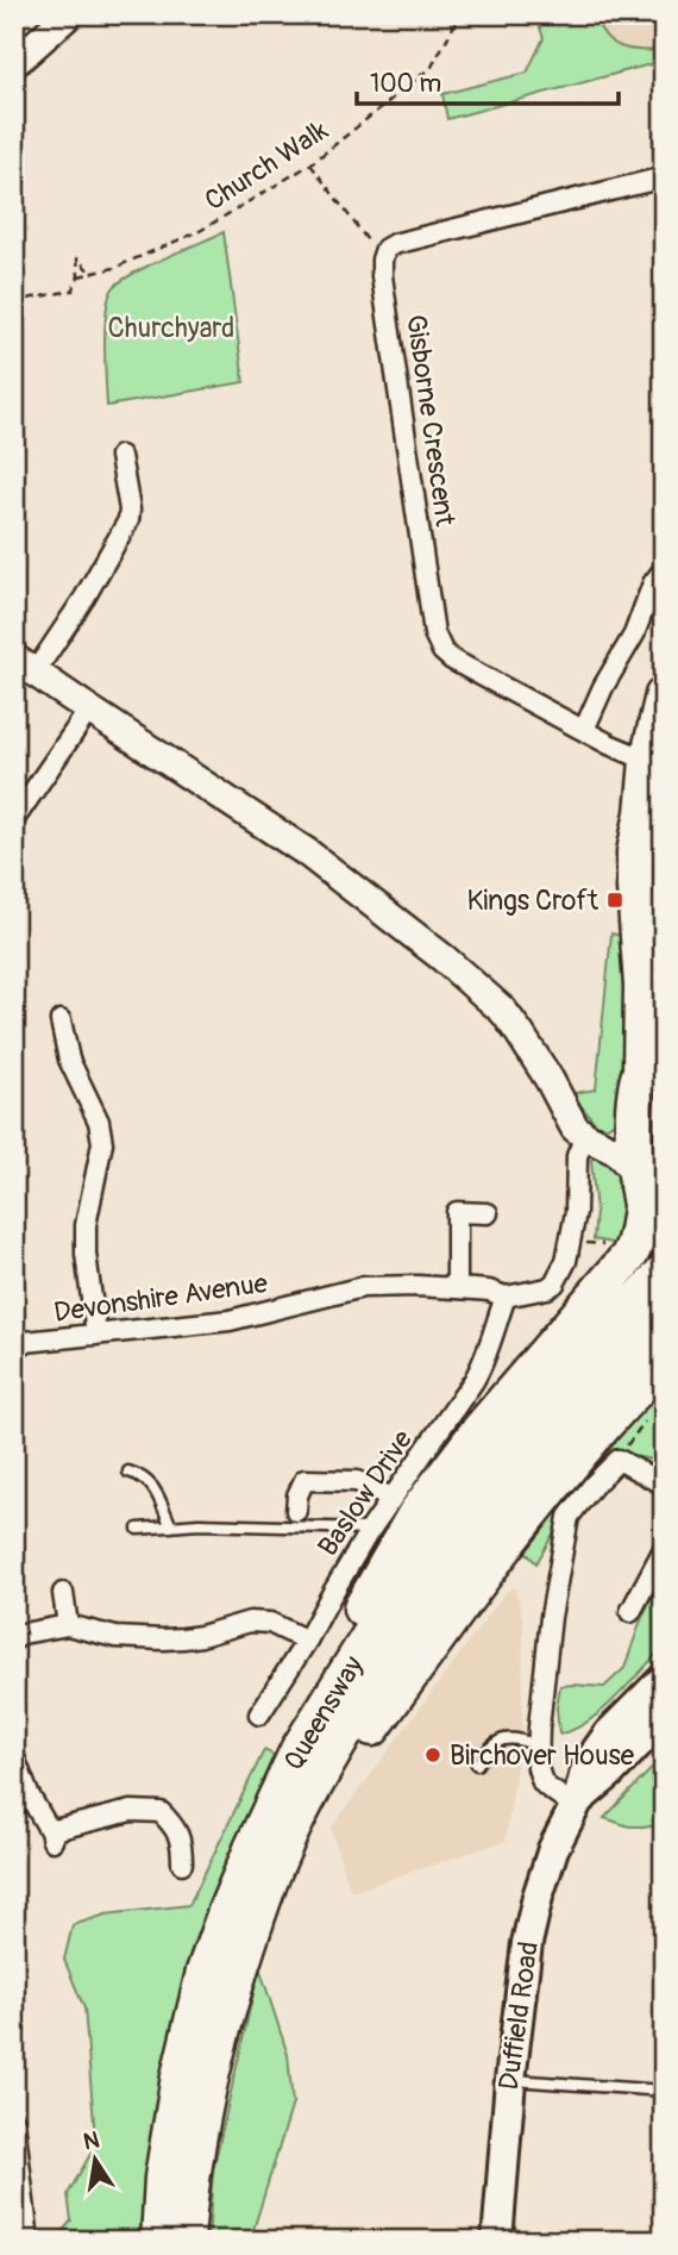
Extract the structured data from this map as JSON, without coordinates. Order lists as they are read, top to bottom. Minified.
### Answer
{"streets":{"highway":["Queensway"],"main road":["Duffield Road"],"street":["Gisborne Crescent","Devonshire Avenue","Baslow Drive"],"path":["Church Walk"]},"crossings":[["Devonshire Avenue","Baslow Drive"]],"parks":["Churchyard"],"places":{"transit":["Kings Croft"],"other":["Birchover House"]},"scale_bar":"100 m","north":"top"}
